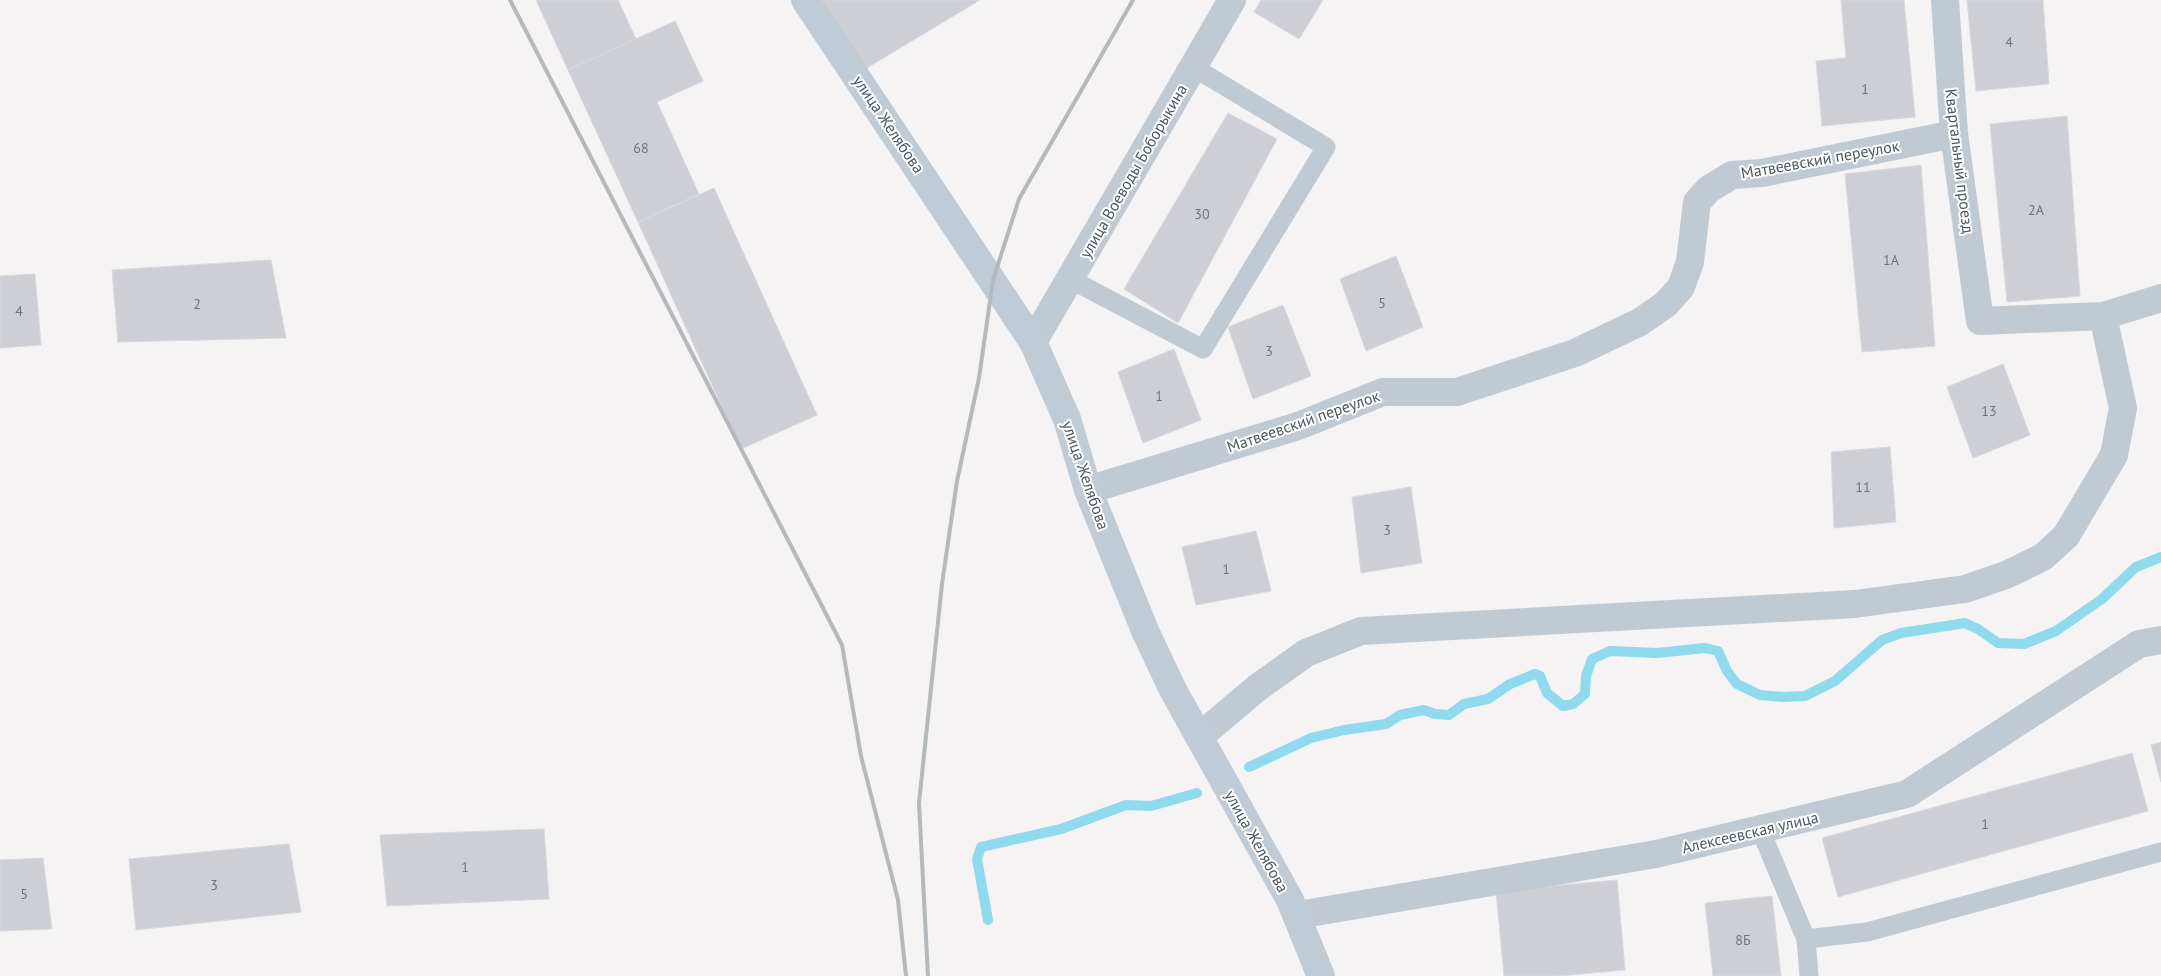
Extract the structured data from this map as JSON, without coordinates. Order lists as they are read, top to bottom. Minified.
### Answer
{"streets":{"main road":["улица Желябова"],"street":["Матвеевский переулок","Квартальный проезд","улица Воеводы Боборыкина","Алексеевская улица"]},"crossings":[["улица Желябова","Матвеевский переулок"],["улица Желябова","улица Воеводы Боборыкина"],["улица Желябова","Алексеевская улица"],["Матвеевский переулок","Квартальный проезд"]],"house_numbers":["4","1","68","2А","30","1А","5","2","4","3","1","13","11","3","1","1","1","3","5","8Б"]}
